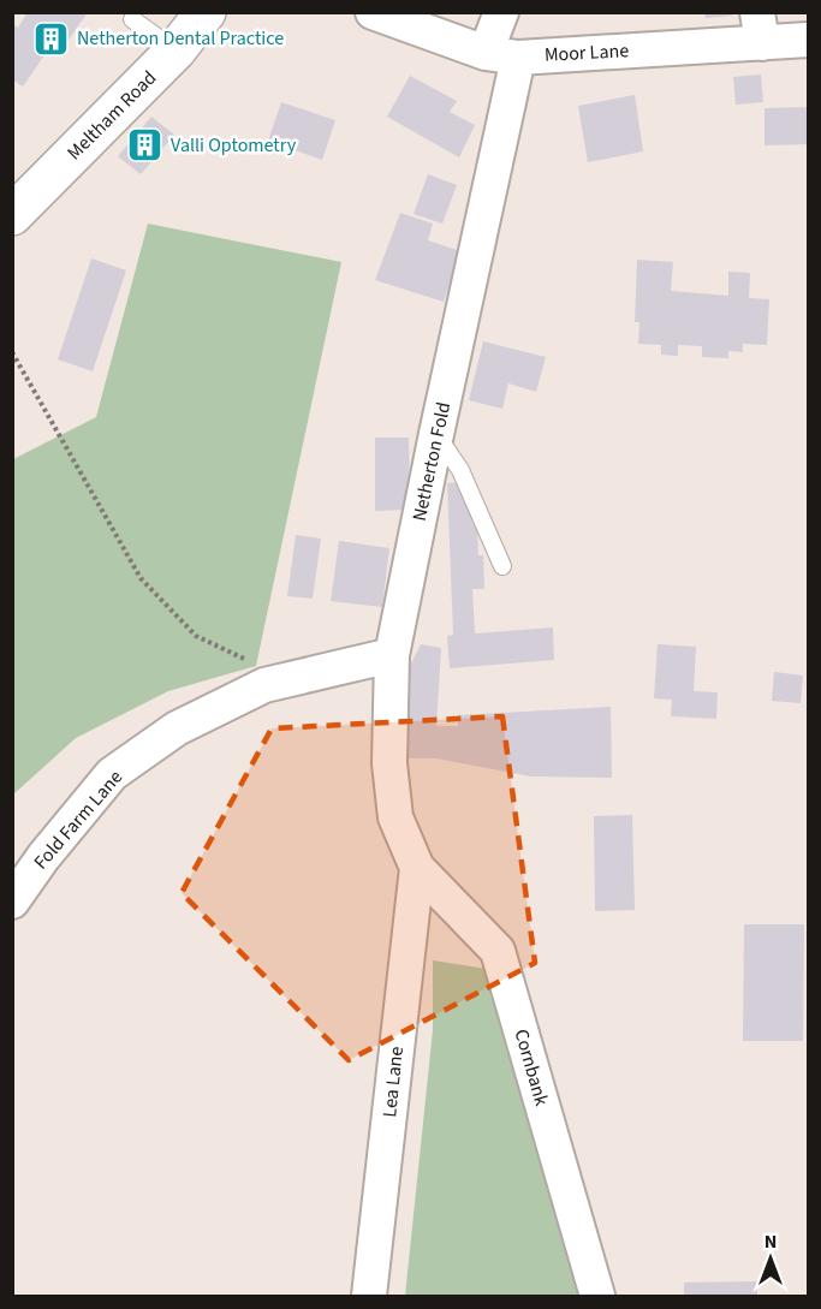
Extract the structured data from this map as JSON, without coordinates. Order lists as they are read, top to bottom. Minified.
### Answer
{"streets":{"main road":["Meltham Road"],"street":["Moor Lane","Netherton Fold","Fold Farm Lane","Cornbank","Lea Lane"]},"crossings":[["Moor Lane","Netherton Fold"],["Netherton Fold","Fold Farm Lane"],["Netherton Fold","Cornbank"],["Netherton Fold","Lea Lane"],["Cornbank","Lea Lane"]],"places":{"building":["Netherton Dental Practice","Valli Optometry"]},"north":"top"}
